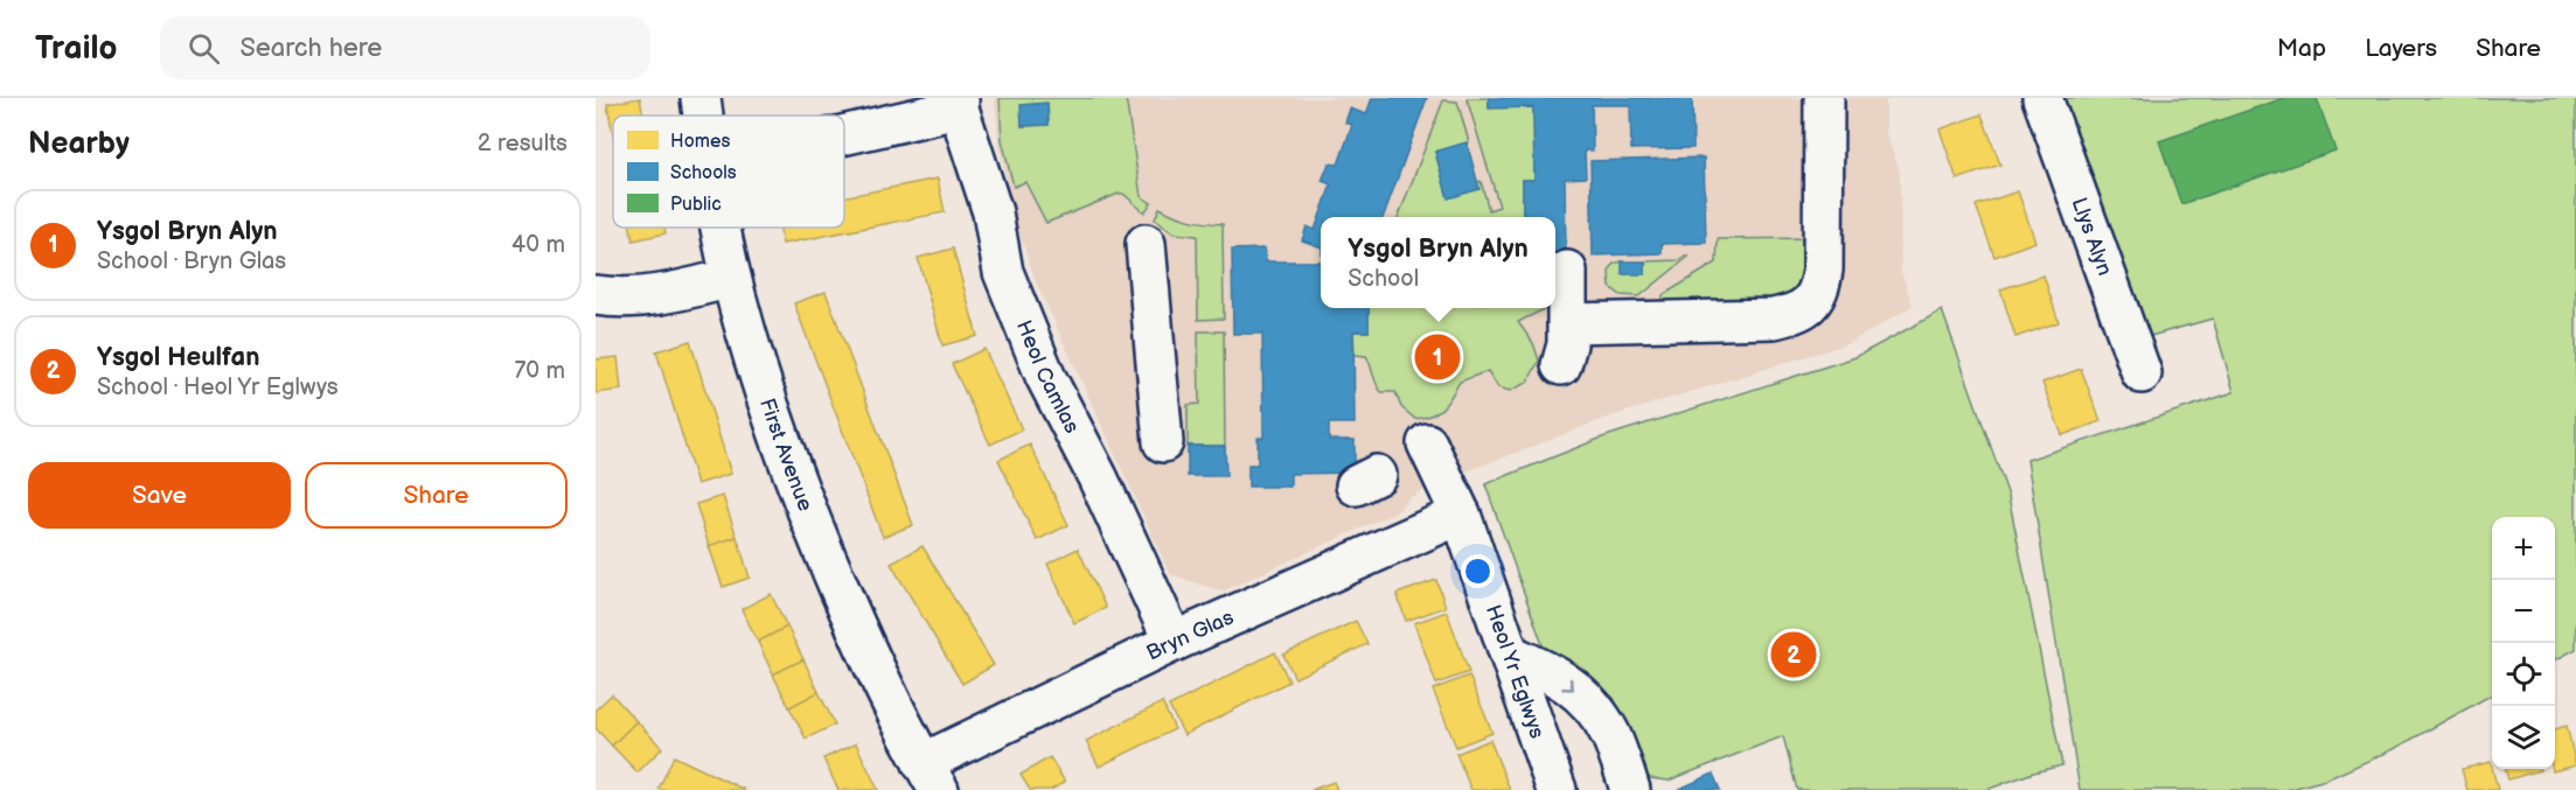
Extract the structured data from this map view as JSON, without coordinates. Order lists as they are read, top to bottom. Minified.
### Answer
{"streets":{"street":["Llys Alyn","Heol Camlas","First Avenue","Bryn Glas","Heol Yr Eglwys"]},"crossings":[["Heol Camlas","Bryn Glas"],["First Avenue","Bryn Glas"],["Bryn Glas","Heol Yr Eglwys"]],"legend":["Homes","Schools","Public"],"page":{"header":"Trailo","search":"Search here","nav":["Map","Layers","Share"],"heading":["Nearby","2 results"],"list":[{"mark":"1","name":"Ysgol Bryn Alyn","note":"School · Bryn Glas","value":"40 m"},{"mark":"2","name":"Ysgol Heulfan","note":"School · Heol Yr Eglwys","value":"70 m"}],"popup":["Ysgol Bryn Alyn","School"],"pins":["1","2"],"buttons":["Save","Share"],"map_buttons":["+","−"]}}
